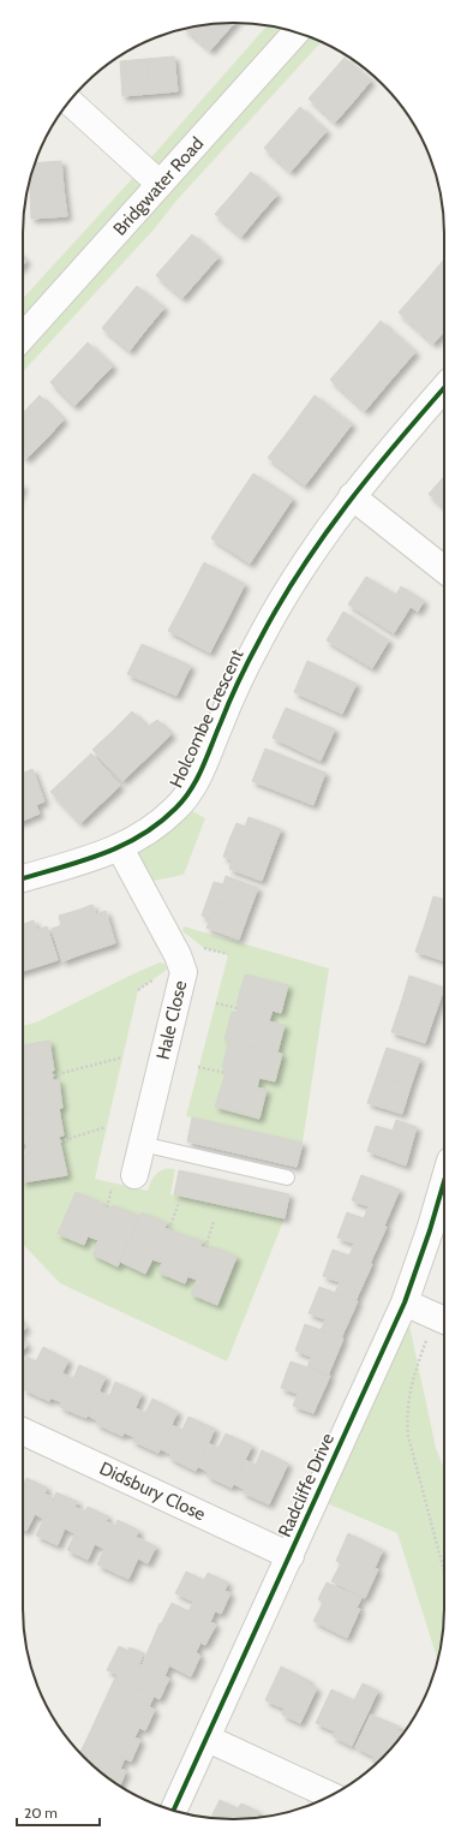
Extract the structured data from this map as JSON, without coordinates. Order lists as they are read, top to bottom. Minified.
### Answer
{"streets":{"street":["Bridgwater Road","Holcombe Crescent","Hale Close","Radcliffe Drive","Didsbury Close"]},"crossings":[["Holcombe Crescent","Hale Close"],["Radcliffe Drive","Didsbury Close"]],"scale_bar":"20 m"}
